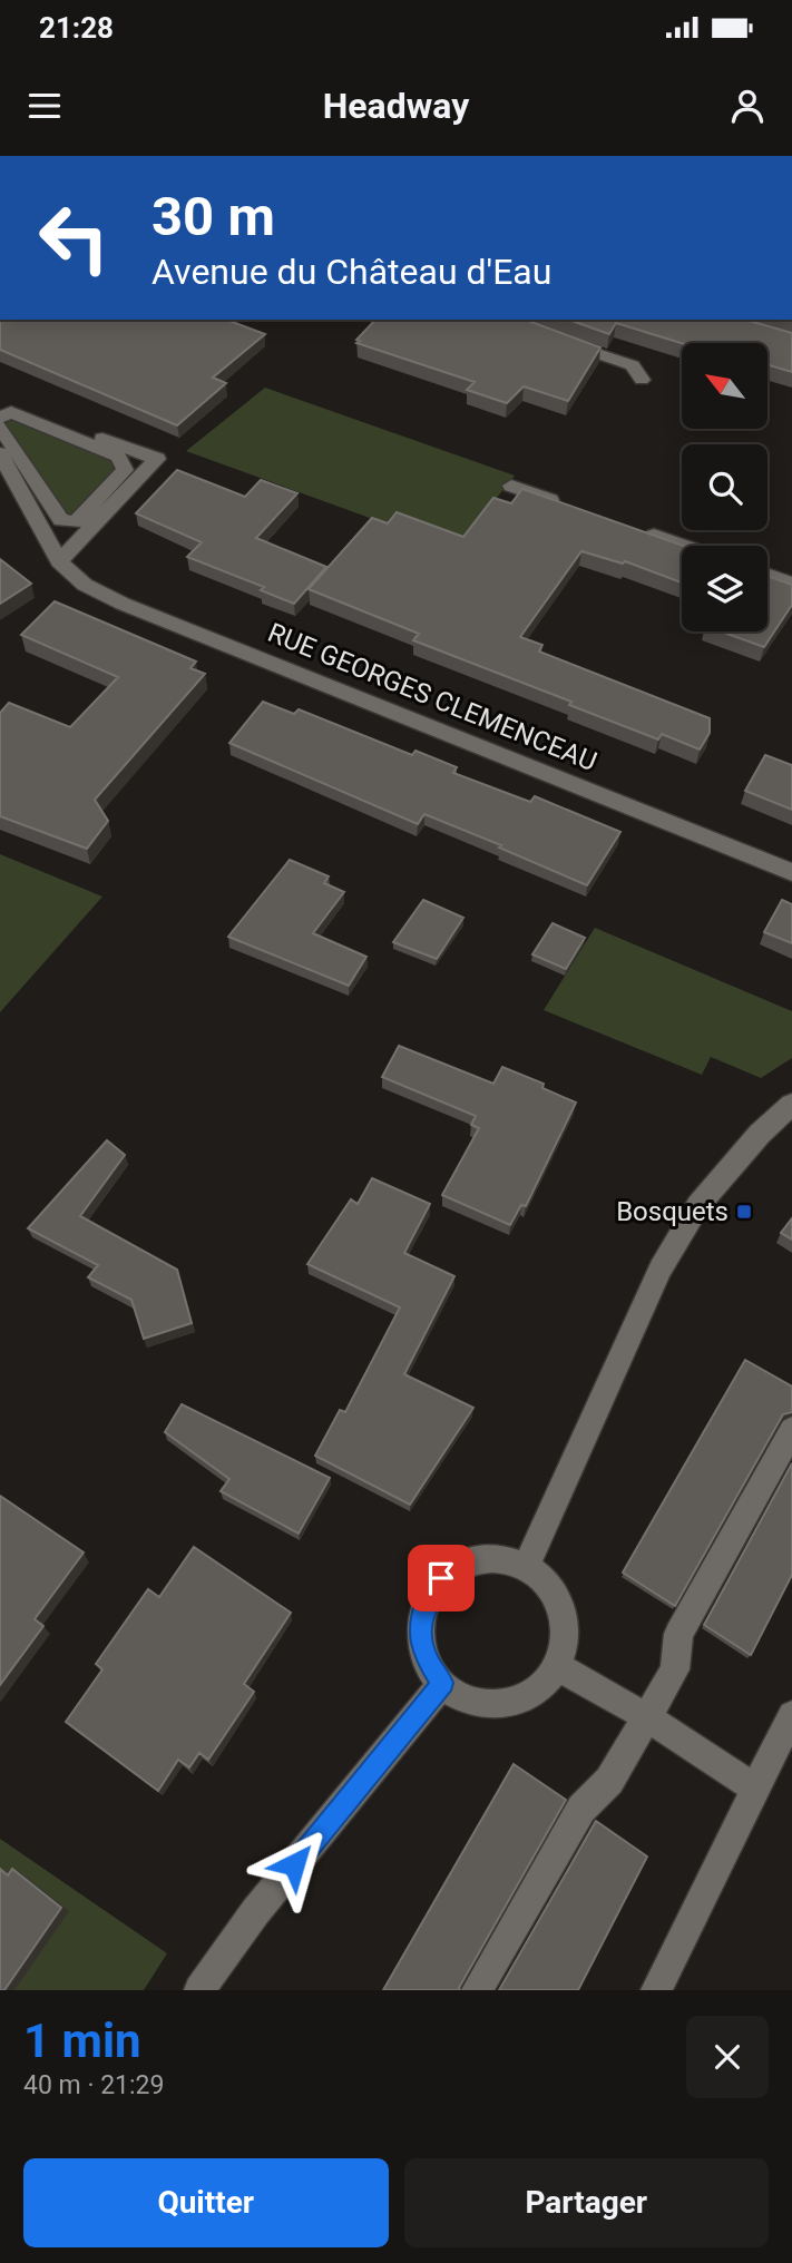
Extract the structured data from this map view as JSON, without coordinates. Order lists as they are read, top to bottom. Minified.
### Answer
{"streets":{"street":["RUE GEORGES CLEMENCEAU"]},"places":{"transit":["Bosquets"]},"north":"top left","page":{"status":"21:28","header":"Headway","turn":["30 m","Avenue du Château d'Eau"],"heading":["1 min","40 m · 21:29"],"buttons":["Quitter","Partager"]}}
